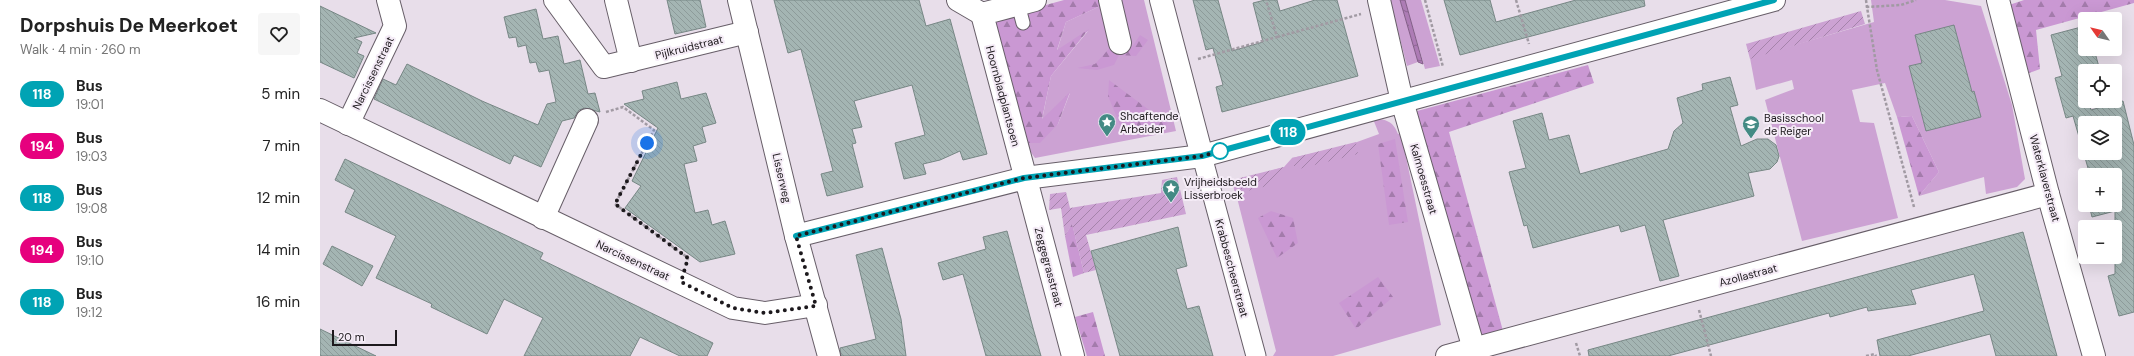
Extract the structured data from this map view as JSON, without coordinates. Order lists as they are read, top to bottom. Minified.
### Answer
{"streets":{"street":["Pijlkruidstraat","Narcissenstraat","Hoornbladplantsoen","Lisserweg","Waterklaverstraat","Kalmoesstraat","Zeggegrasstraat","Krabbescheerstraat","Azollastraat"]},"crossings":[["Pijlkruidstraat","Lisserweg"],["Narcissenstraat","Lisserweg"],["Hoornbladplantsoen","Zeggegrasstraat"],["Waterklaverstraat","Azollastraat"],["Kalmoesstraat","Azollastraat"]],"places":{"place":["Shcaftende Arbeider","Vrijheidsbeeld Lisserbroek"],"school or university":["Basisschool de Reiger"]},"lines":["bus line 118"],"scale_bar":"20 m","north":"top left","page":{"heading":["Dorpshuis De Meerkoet","Walk · 4 min · 260 m"],"on_map":"118","map_buttons":["+","−"],"list":[{"mark":"118","name":"Bus","note":"19:01","value":"5 min"},{"mark":"194","name":"Bus","note":"19:03","value":"7 min"},{"mark":"118","name":"Bus","note":"19:08","value":"12 min"},{"mark":"194","name":"Bus","note":"19:10","value":"14 min"},{"mark":"118","name":"Bus","note":"19:12","value":"16 min"}],"scale":"20 m"}}
